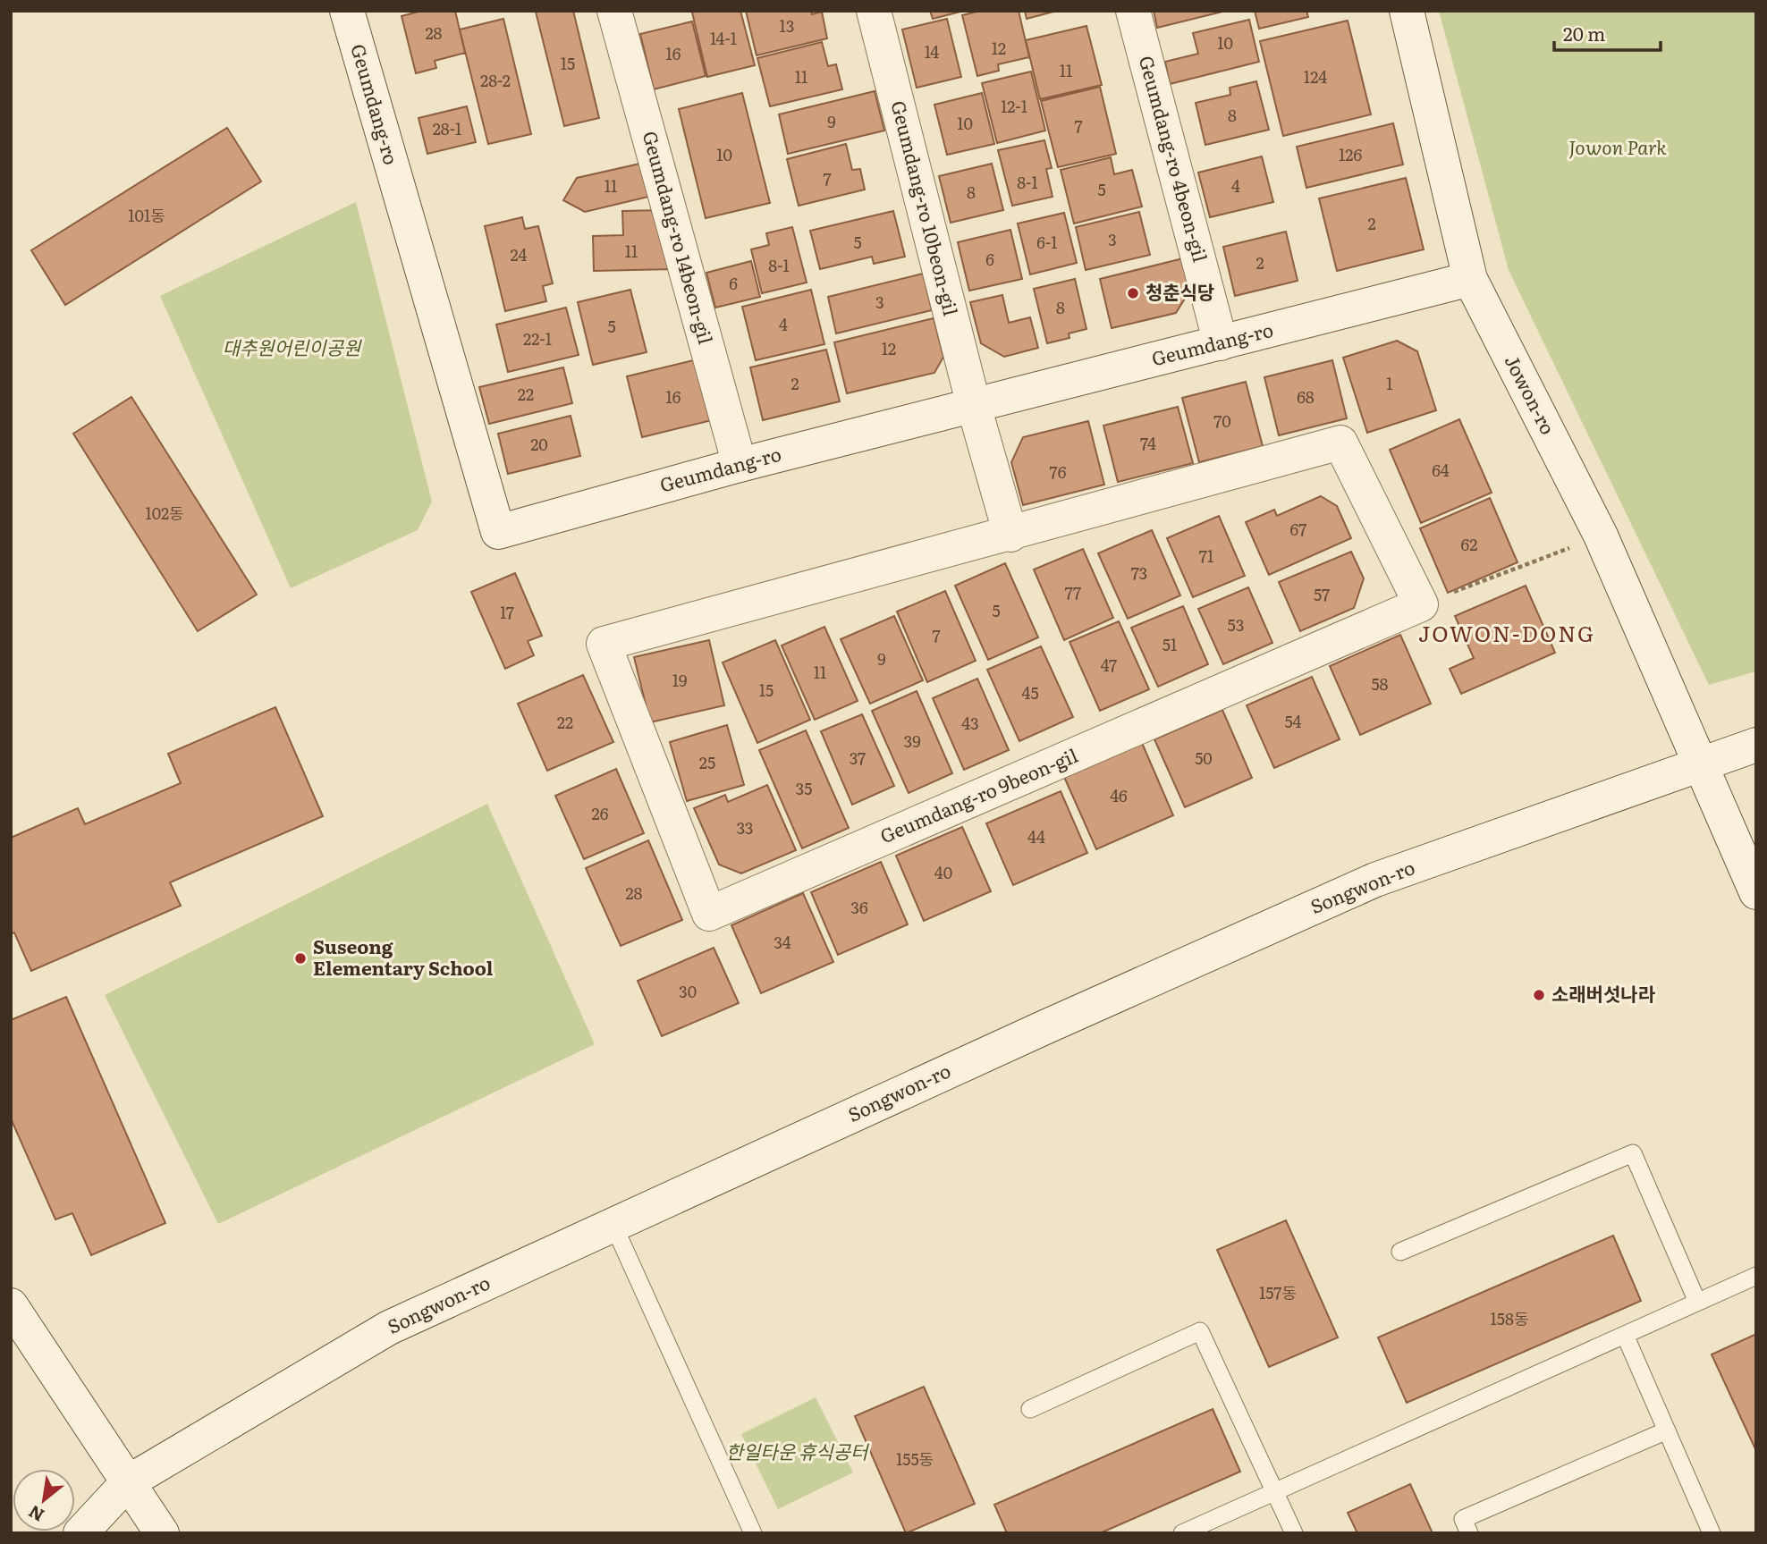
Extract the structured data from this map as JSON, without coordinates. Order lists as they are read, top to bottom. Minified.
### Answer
{"streets":{"street":["Geumdang-ro","Geumdang-ro 4beon-gil","Geumdang-ro 10beon-gil","Geumdang-ro 14beon-gil","Jowon-ro","Geumdang-ro 9beon-gil","Songwon-ro"]},"crossings":[["Geumdang-ro","Geumdang-ro 4beon-gil"],["Geumdang-ro","Geumdang-ro 10beon-gil"],["Geumdang-ro","Geumdang-ro 14beon-gil"],["Geumdang-ro","Jowon-ro"],["Jowon-ro","Songwon-ro"]],"districts":["JOWON-DONG"],"parks":["Jowon Park","대추원어린이공원","한일타운 휴식공터"],"places":["청춘식당","Suseong Elementary School","소래버섯나라"],"house_numbers":["13","28","14-1","10","12","14","16","15","11","11","124","28-2","12-1","8","9","10","7","28-1","10","126","7","8-1","11","4","5","8","101동","2","3","5","6-1","11","24","6","2","8-1","6","3","8","4","5","22-1","12","2","1","22","16","68","70","74","20","64","76","102동","67","62","71","73","77","57","5","17","53","7","51","9","47","11","19","58","15","45","54","22","43","39","37","50","25","35","46","26","33","44","40","28","36","34","30","157동","158동","155동"],"scale_bar":"20 m","north":"bottom left"}
